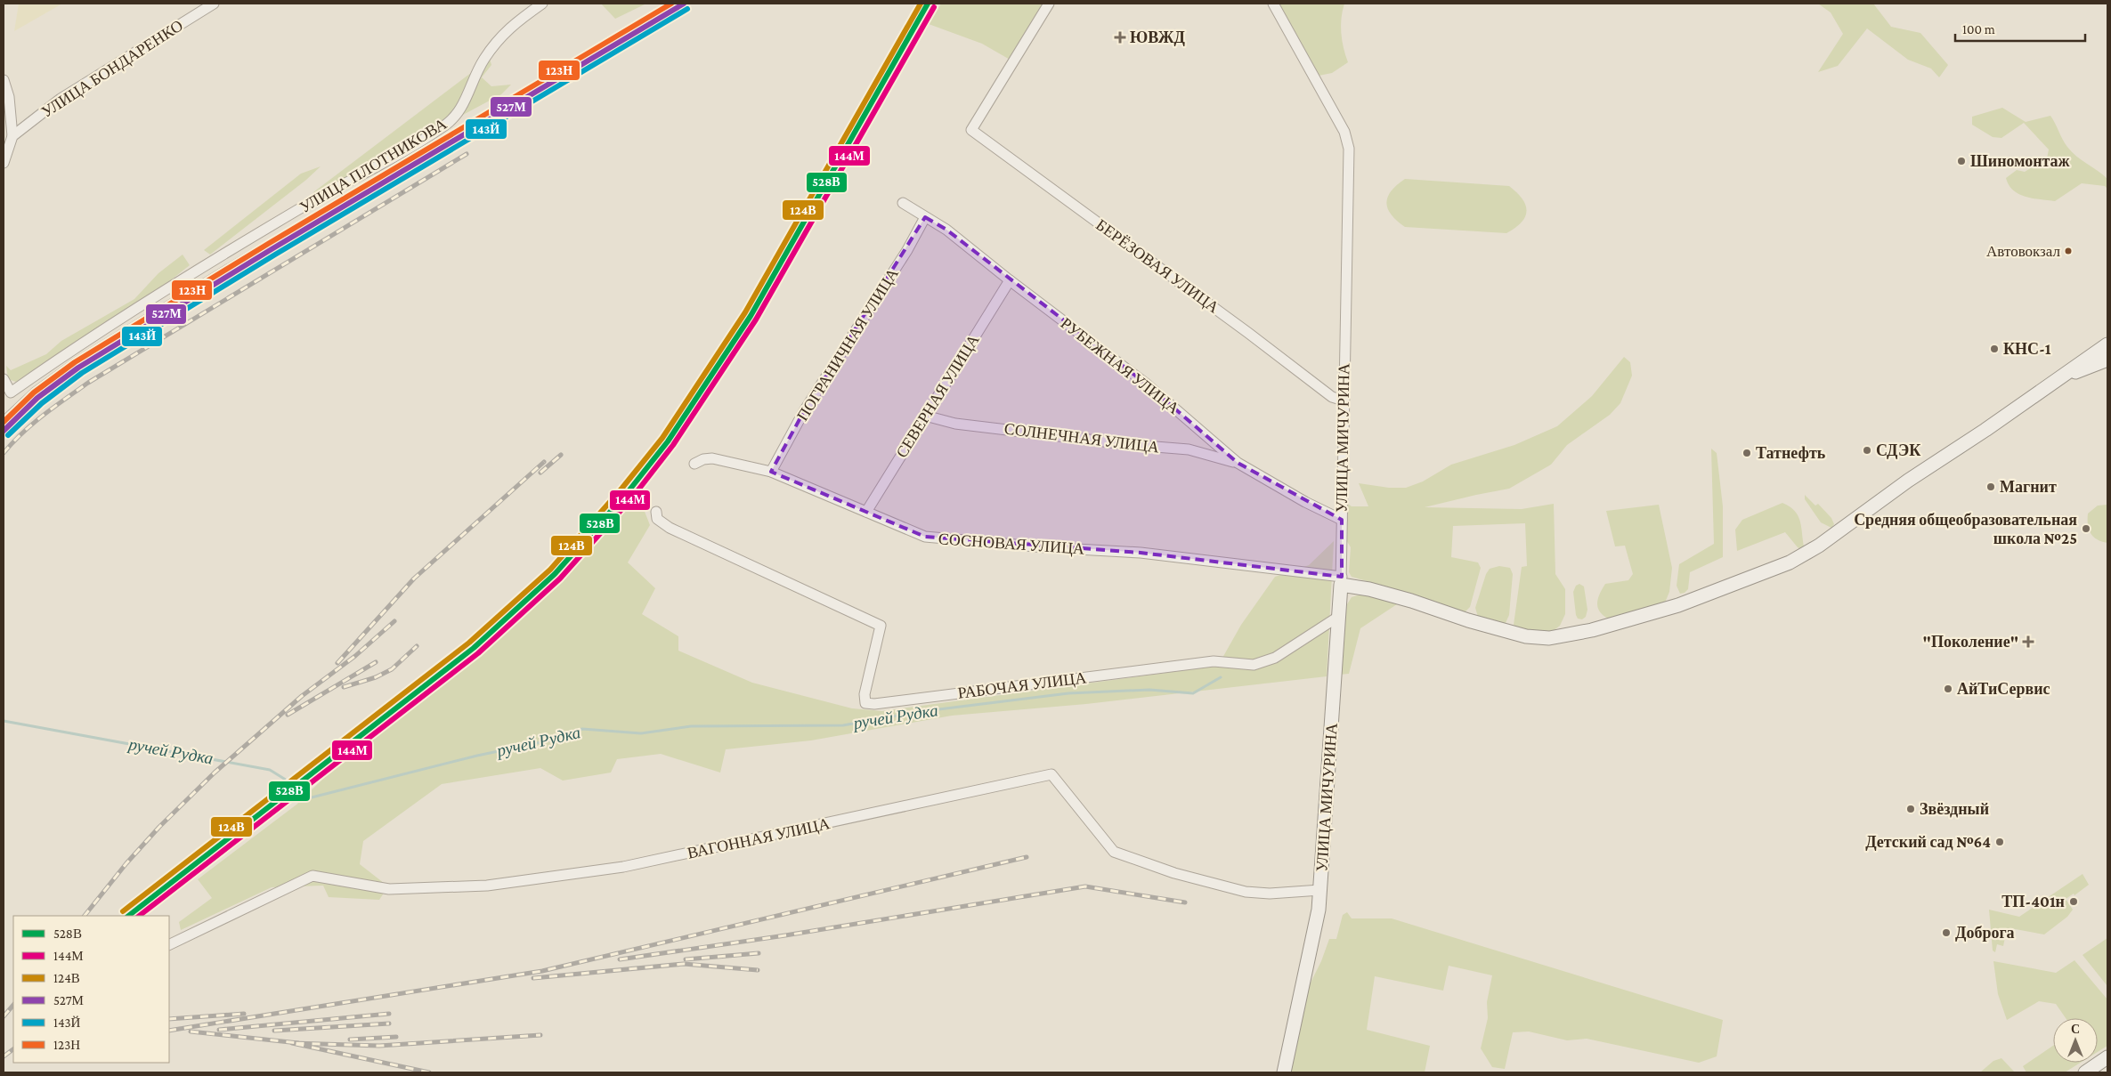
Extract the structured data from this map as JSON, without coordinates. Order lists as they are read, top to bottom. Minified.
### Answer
{"streets":{"main road":["УЛИЦА МИЧУРИНА"],"street":["УЛИЦА БОНДАРЕНКО","УЛИЦА ПЛОТНИКОВА","БЕРЁЗОВАЯ УЛИЦА","ПОГРАНИЧНАЯ УЛИЦА","РУБЕЖНАЯ УЛИЦА","СЕВЕРНАЯ УЛИЦА","СОЛНЕЧНАЯ УЛИЦА","СОСНОВАЯ УЛИЦА","РАБОЧАЯ УЛИЦА","ВАГОННАЯ УЛИЦА"]},"crossings":[["БЕРЁЗОВАЯ УЛИЦА","УЛИЦА МИЧУРИНА"],["ПОГРАНИЧНАЯ УЛИЦА","РУБЕЖНАЯ УЛИЦА"],["ПОГРАНИЧНАЯ УЛИЦА","СОСНОВАЯ УЛИЦА"],["РУБЕЖНАЯ УЛИЦА","СЕВЕРНАЯ УЛИЦА"],["РУБЕЖНАЯ УЛИЦА","СОЛНЕЧНАЯ УЛИЦА"],["РУБЕЖНАЯ УЛИЦА","УЛИЦА МИЧУРИНА"],["СЕВЕРНАЯ УЛИЦА","СОЛНЕЧНАЯ УЛИЦА"],["СЕВЕРНАЯ УЛИЦА","СОСНОВАЯ УЛИЦА"],["УЛИЦА МИЧУРИНА","СОСНОВАЯ УЛИЦА"],["УЛИЦА МИЧУРИНА","РАБОЧАЯ УЛИЦА"],["УЛИЦА МИЧУРИНА","ВАГОННАЯ УЛИЦА"]],"water":["ручей Рудка"],"places":{"health":["ЮВЖД","\"Поколение\""],"other":["Шиномонтаж","Автовокзал","КНС-1","СДЭК","Татнефть","Магнит","Средняя общеобразовательная школа №25","АйТиСервис","Звёздный","Детский сад №64","ТП-401н","Доброга"]},"lines":["transit line 528В","transit line 124В","transit line 527М","transit line 123Н","transit line 144М","transit line 143Й"],"legend":["528В","144М","124В","527М","143Й","123Н"],"scale_bar":"100 m","north":"top"}
